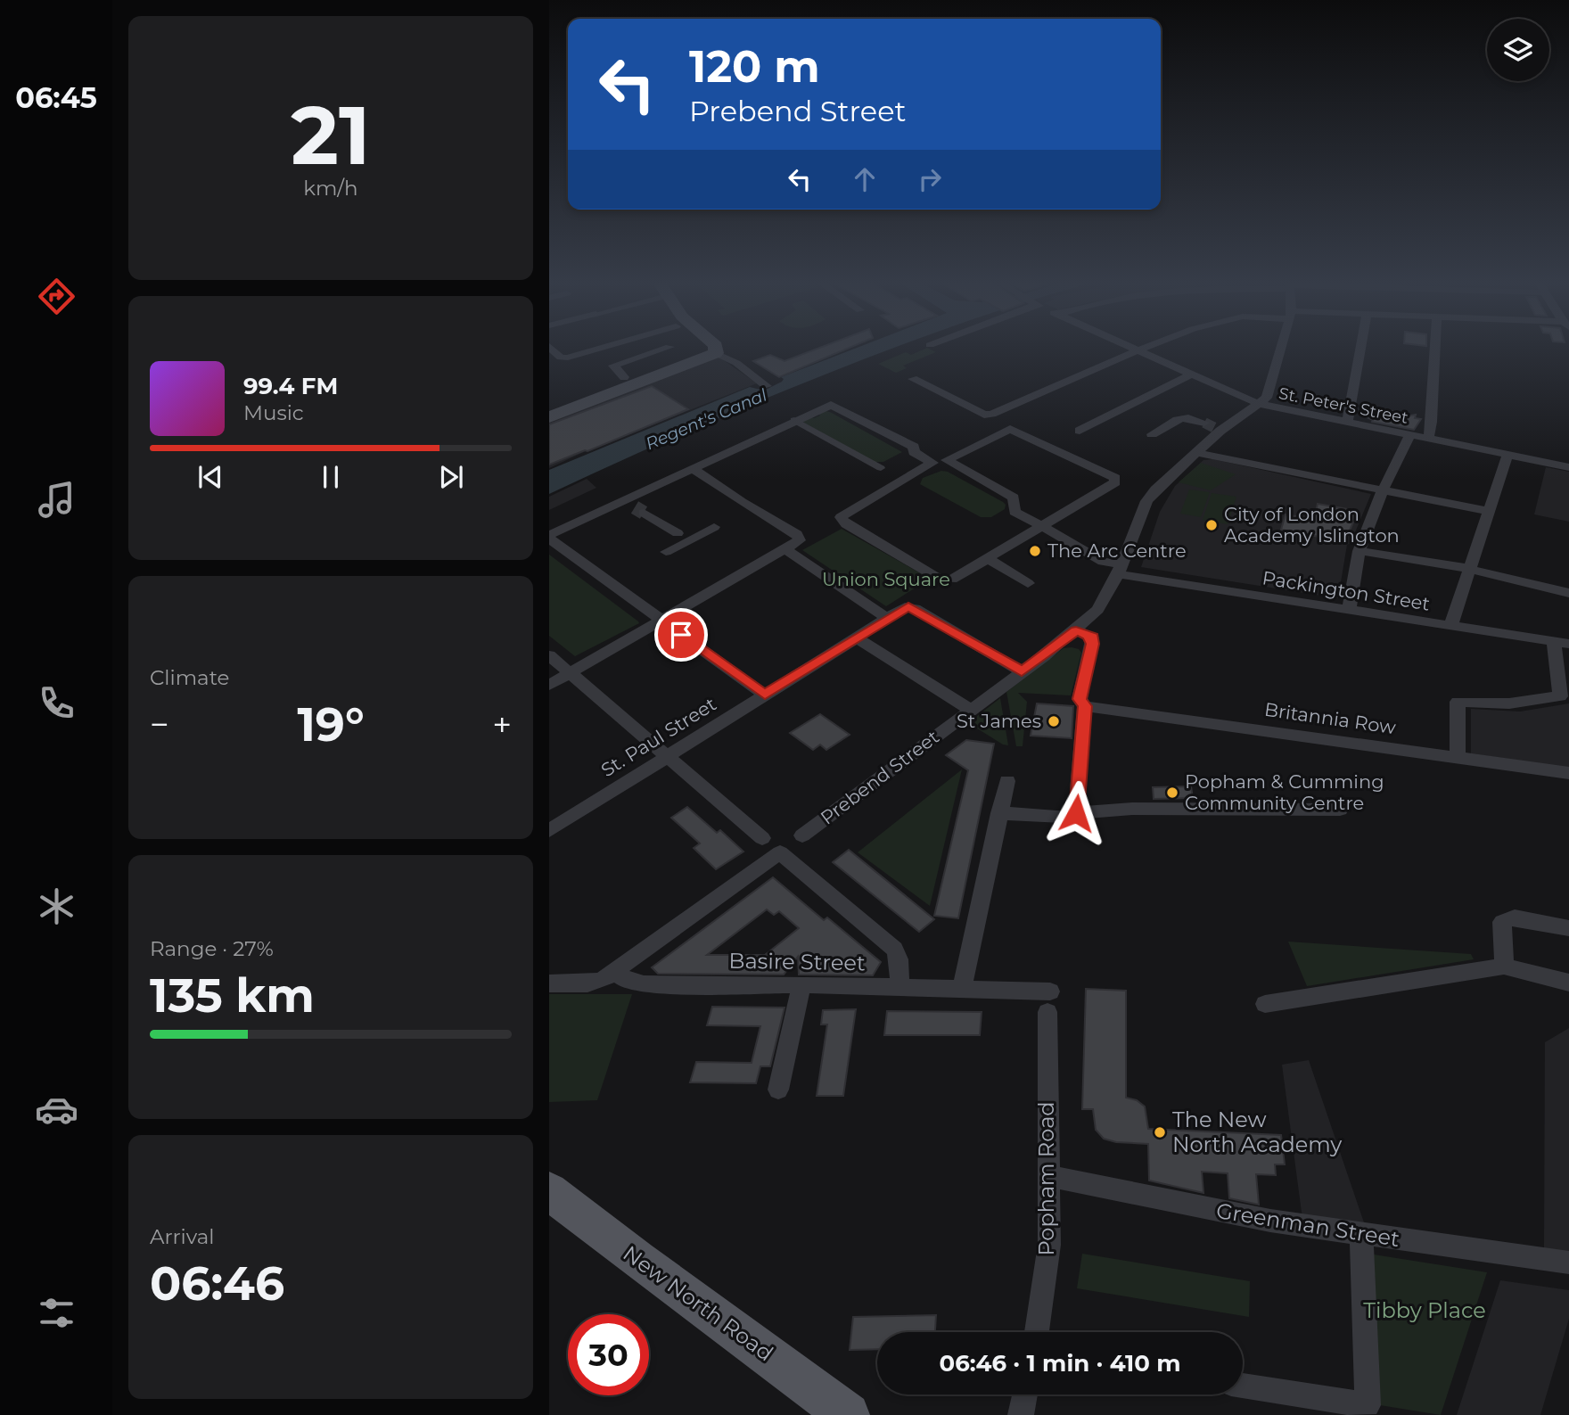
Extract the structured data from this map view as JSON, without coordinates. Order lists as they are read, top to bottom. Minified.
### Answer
{"streets":{"main road":["New North Road"],"street":["St. Peter's Street","Packington Street","Britannia Row","St. Paul Street","Prebend Street","Basire Street","Popham Road","Greenman Street"]},"crossings":[["Packington Street","Prebend Street"],["Basire Street","Popham Road"],["Popham Road","Greenman Street"]],"water":["Regent's Canal"],"parks":["Union Square","Tibby Place"],"places":["City of London Academy Islington","The Arc Centre","St James","Popham & Cumming Community Centre","The New North Academy"],"page":{"tabs":"06:45","tile":[["21","km/h"],"Climate",["Range · 27%","135 km"],["Arrival","06:46"]],"turn":["120 m","Prebend Street"],"song":["99.4 FM","Music"],"heat":["−","19°","+"],"limit":"30","trip":"06:46 · 1 min · 410 m"}}
